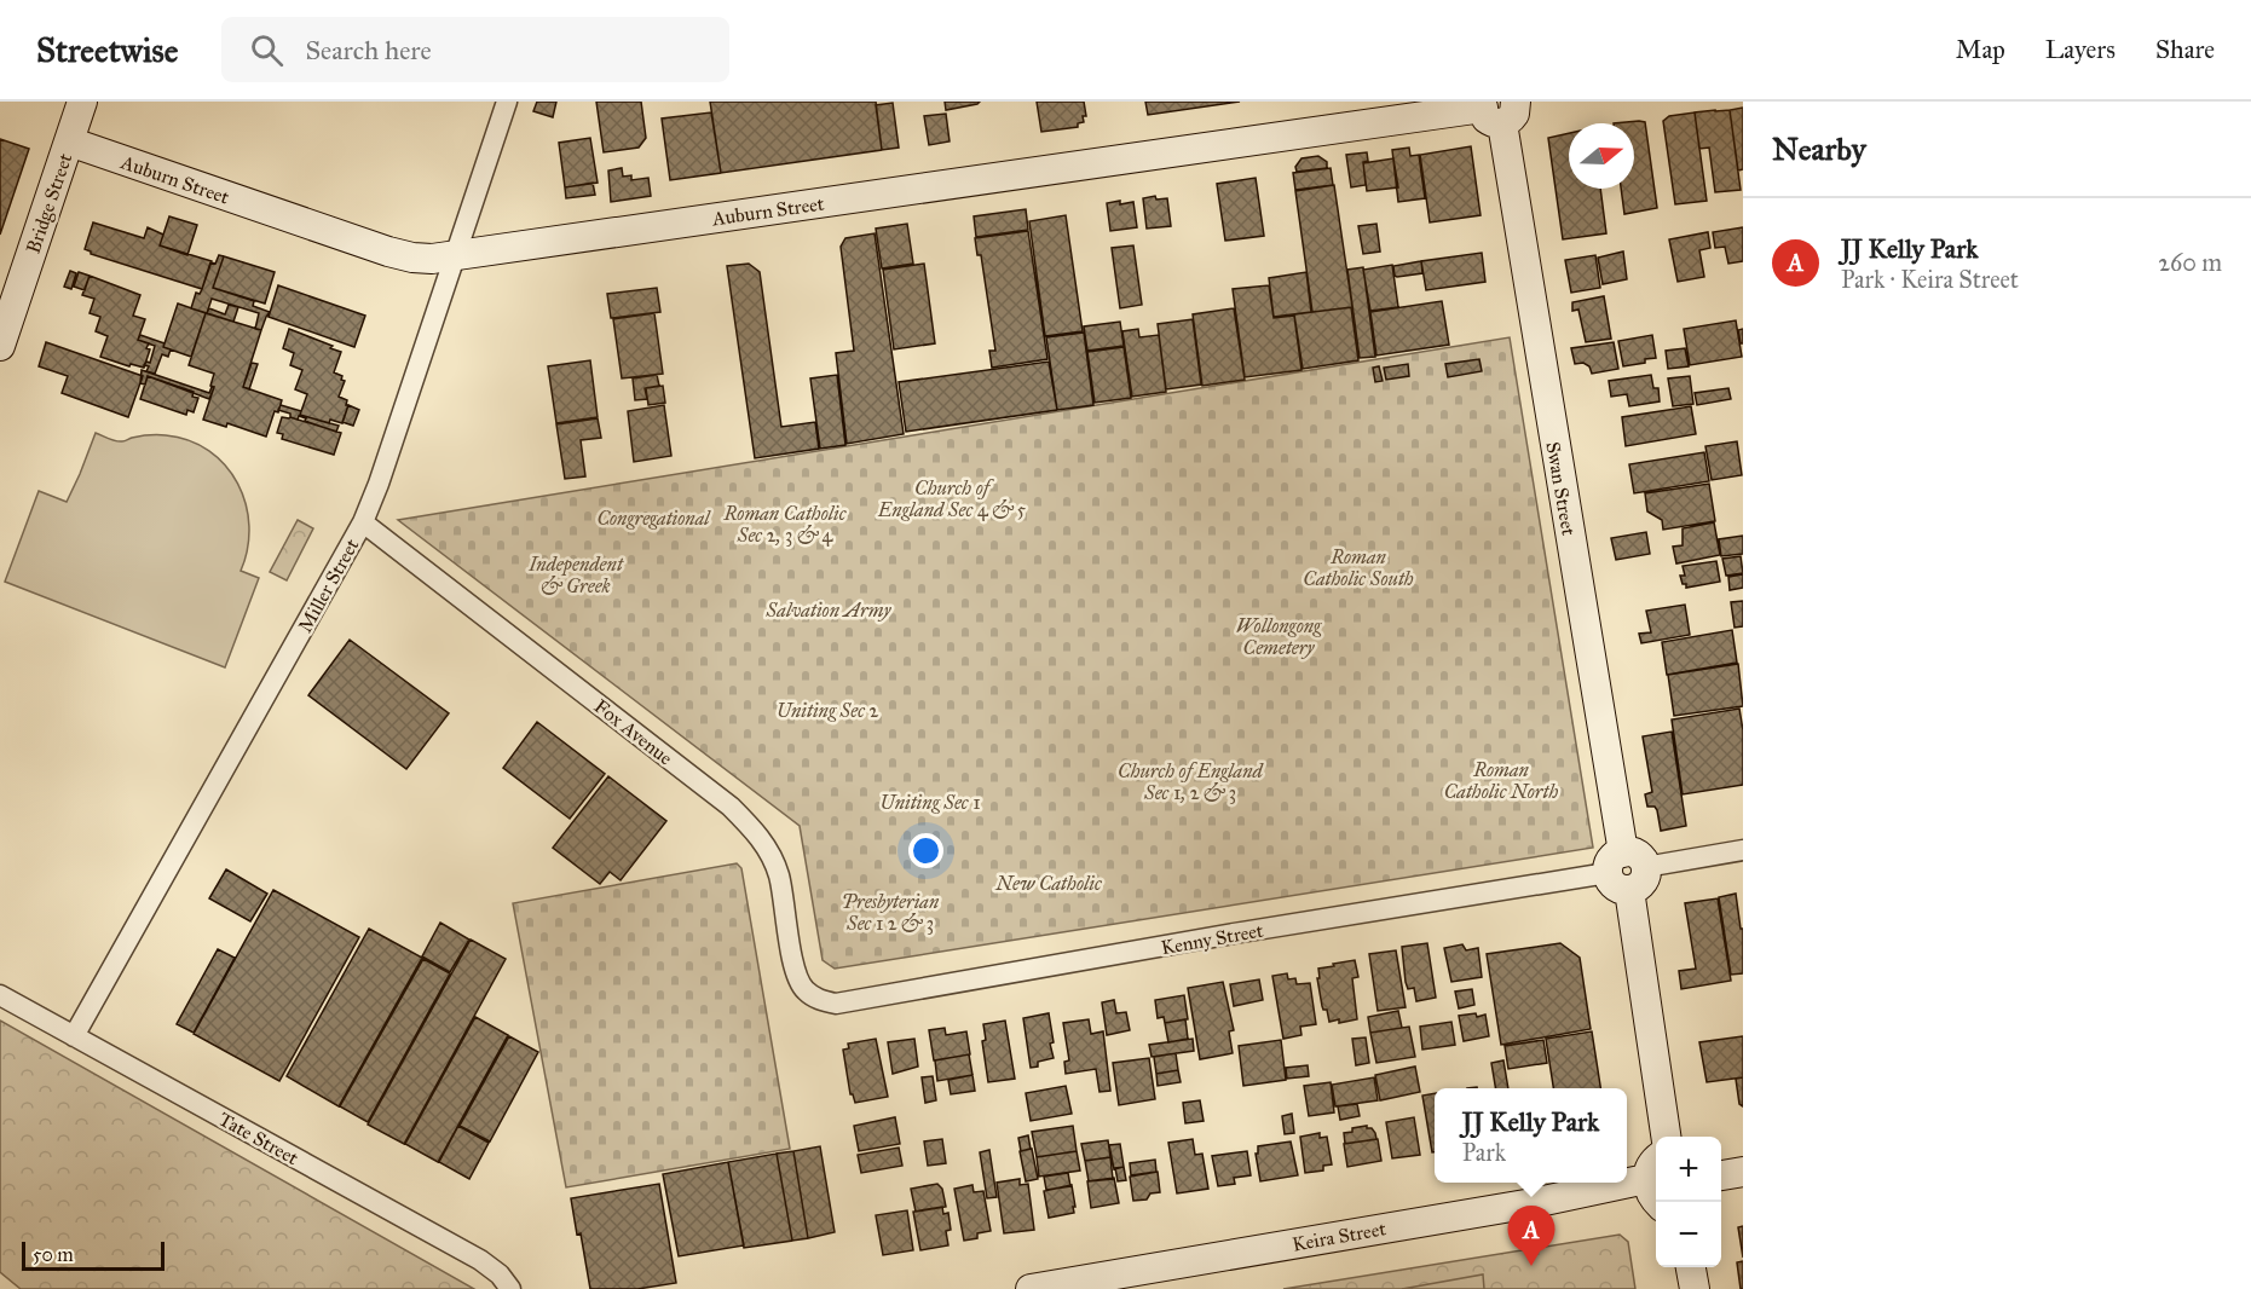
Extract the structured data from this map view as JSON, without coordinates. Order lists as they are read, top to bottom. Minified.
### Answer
{"streets":{"street":["Auburn Street","Bridge Street","Swan Street","Miller Street","Fox Avenue","Kenny Street","Tate Street","Keira Street"]},"crossings":[["Auburn Street","Bridge Street"],["Auburn Street","Swan Street"],["Auburn Street","Miller Street"],["Swan Street","Kenny Street"],["Miller Street","Fox Avenue"],["Miller Street","Tate Street"],["Fox Avenue","Kenny Street"]],"parks":["Church of England Sec 4 & 5","Roman Catholic Sec 2, 3 & 4","Congregational","Roman Catholic South","Independent & Greek","Salvation Army","Wollongong Cemetery","Uniting Sec 2","Roman Catholic North","Church of England Sec 1, 2 & 3","Uniting Sec 1","New Catholic","Presbyterian Sec 1 2 & 3"],"scale_bar":"50 m","north":"right","page":{"header":"Streetwise","search":"Search here","nav":["Map","Layers","Share"],"heading":"Nearby","list":[{"mark":"A","name":"JJ Kelly Park","note":"Park · Keira Street","value":"260 m"}],"popup":["JJ Kelly Park","Park"],"map_buttons":["+","−"],"pins":"A","scale":"50 m"}}
